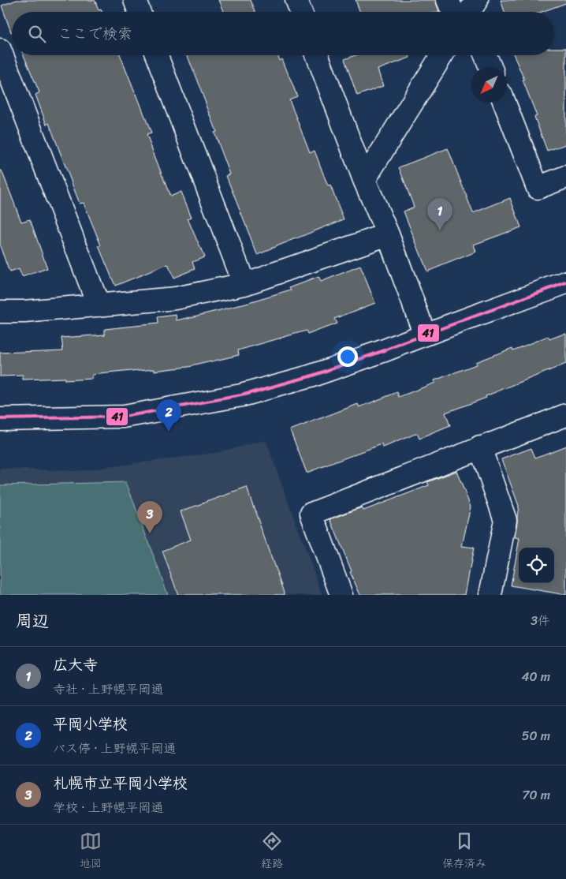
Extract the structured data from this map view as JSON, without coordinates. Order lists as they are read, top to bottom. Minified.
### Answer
{"lines":["transit line 41"],"north":"bottom left","page":{"search":"ここで検索","pins":["1","2","3"],"heading":["周辺","3件"],"list":[{"mark":"1","name":"広大寺","note":"寺社 · 上野幌平岡通","value":"40 m"},{"mark":"2","name":"平岡小学校","note":"バス停 · 上野幌平岡通","value":"50 m"},{"mark":"3","name":"札幌市立平岡小学校","note":"学校 · 上野幌平岡通","value":"70 m"}],"nav":["地図","経路","保存済み"]}}
